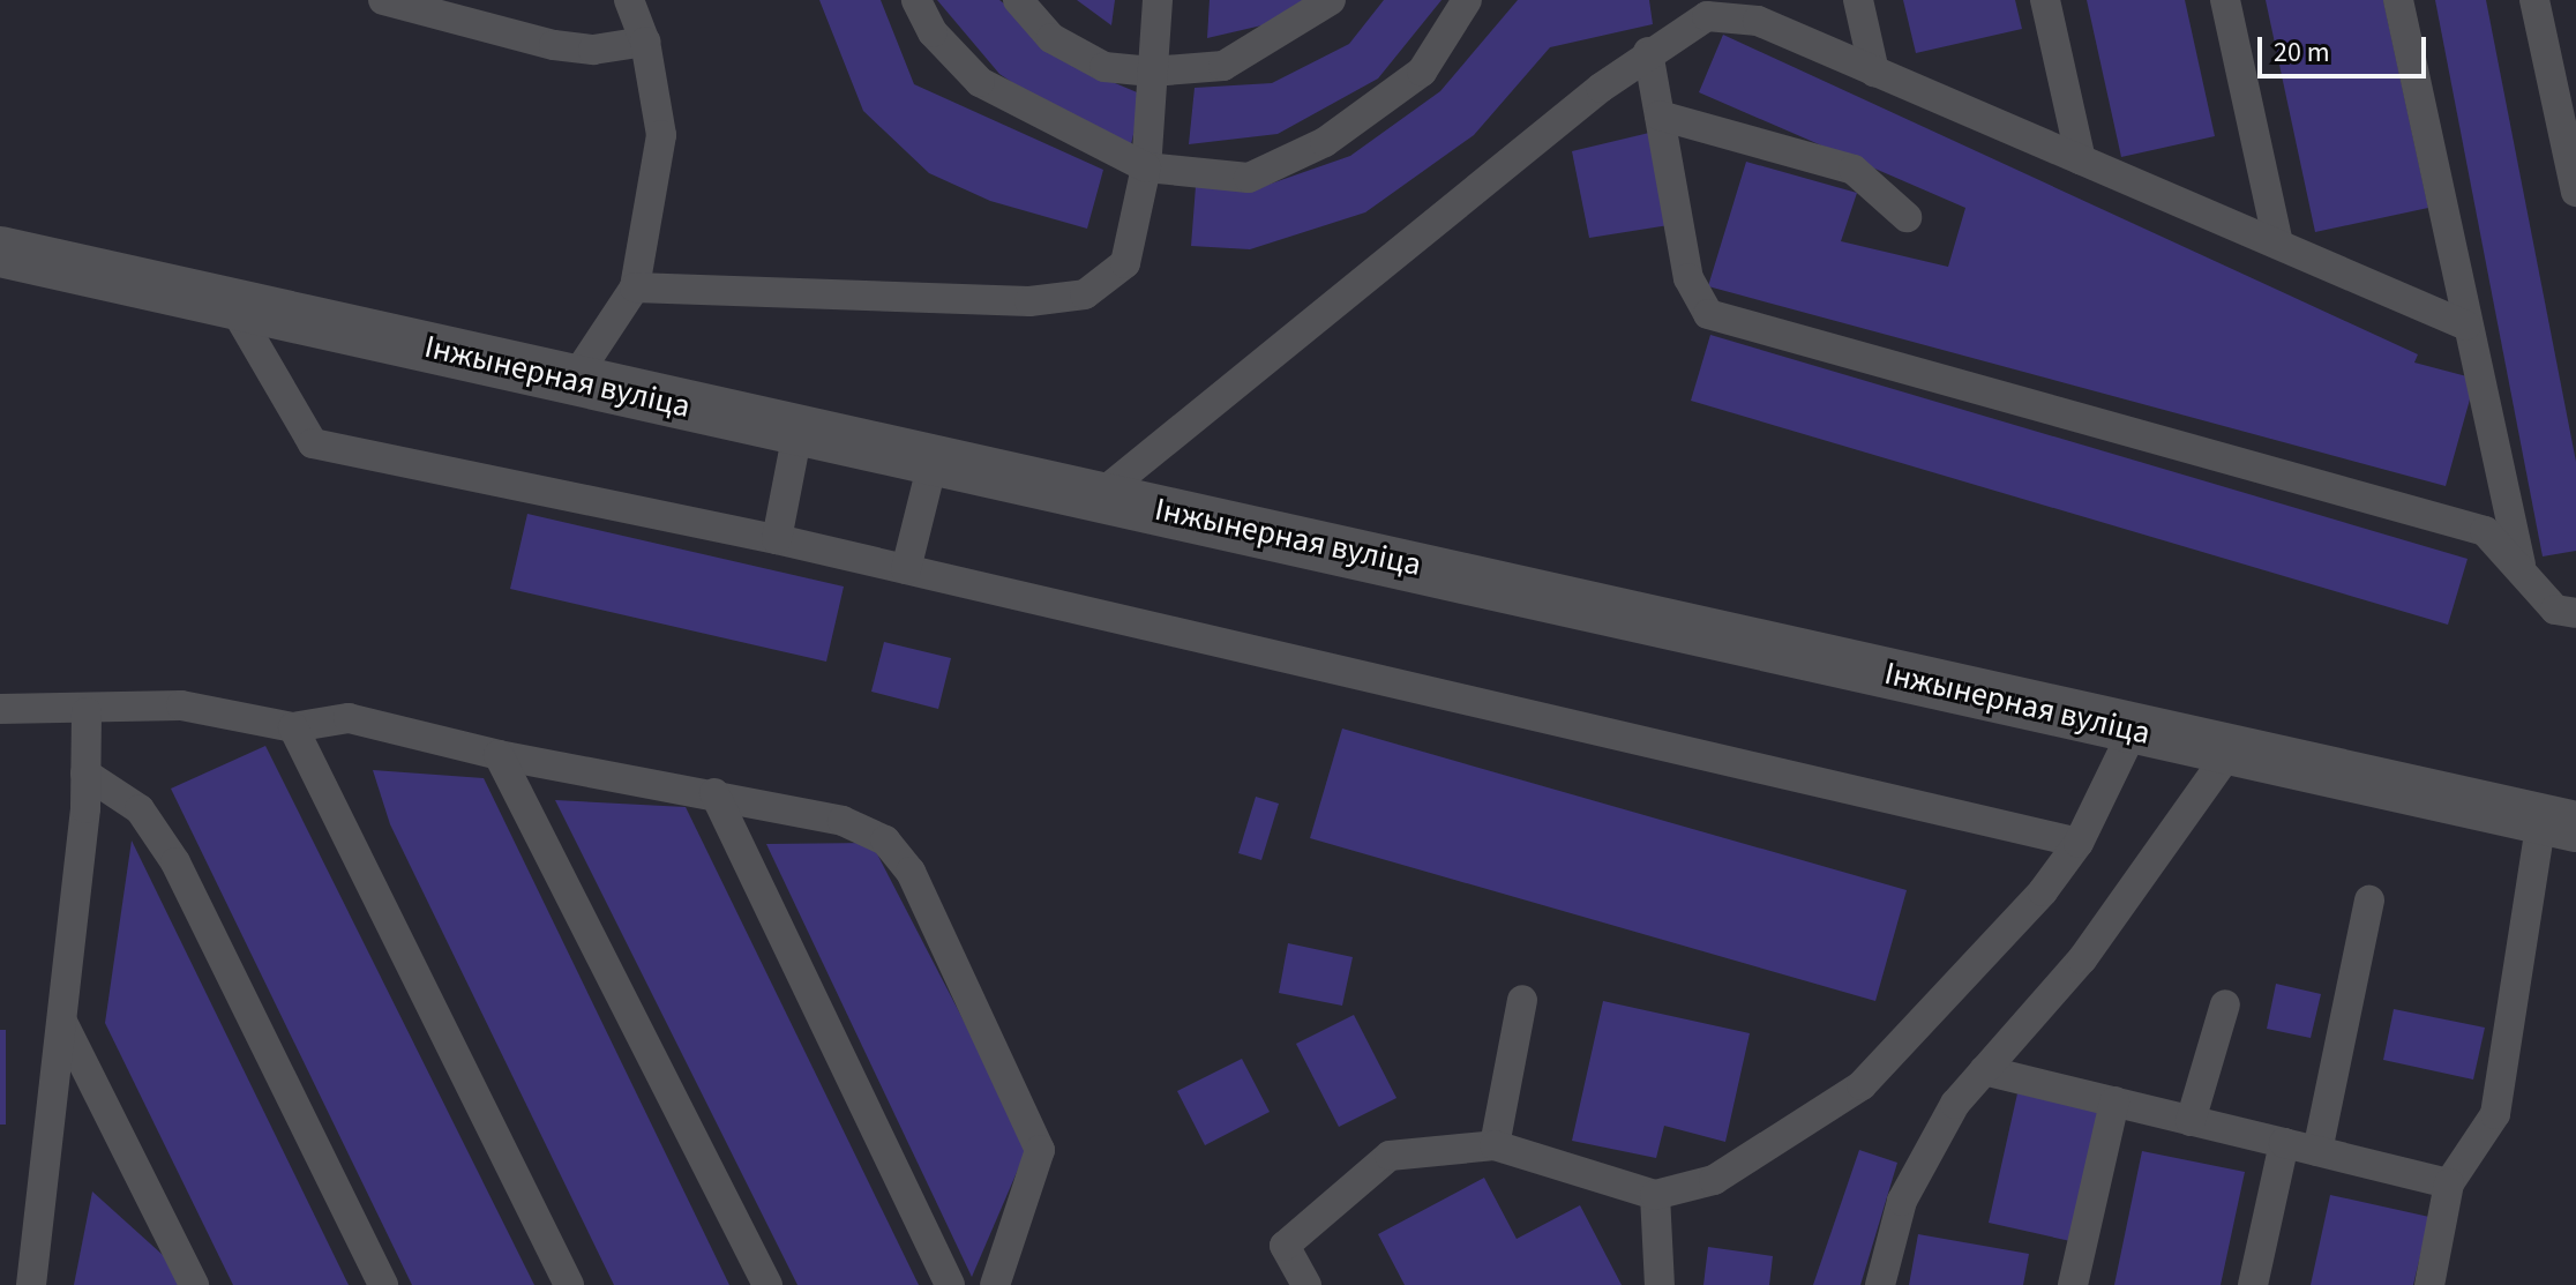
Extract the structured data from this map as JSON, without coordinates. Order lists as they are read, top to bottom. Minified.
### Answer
{"streets":{"street":["Інжынерная вуліца"]},"scale_bar":"20 m"}
